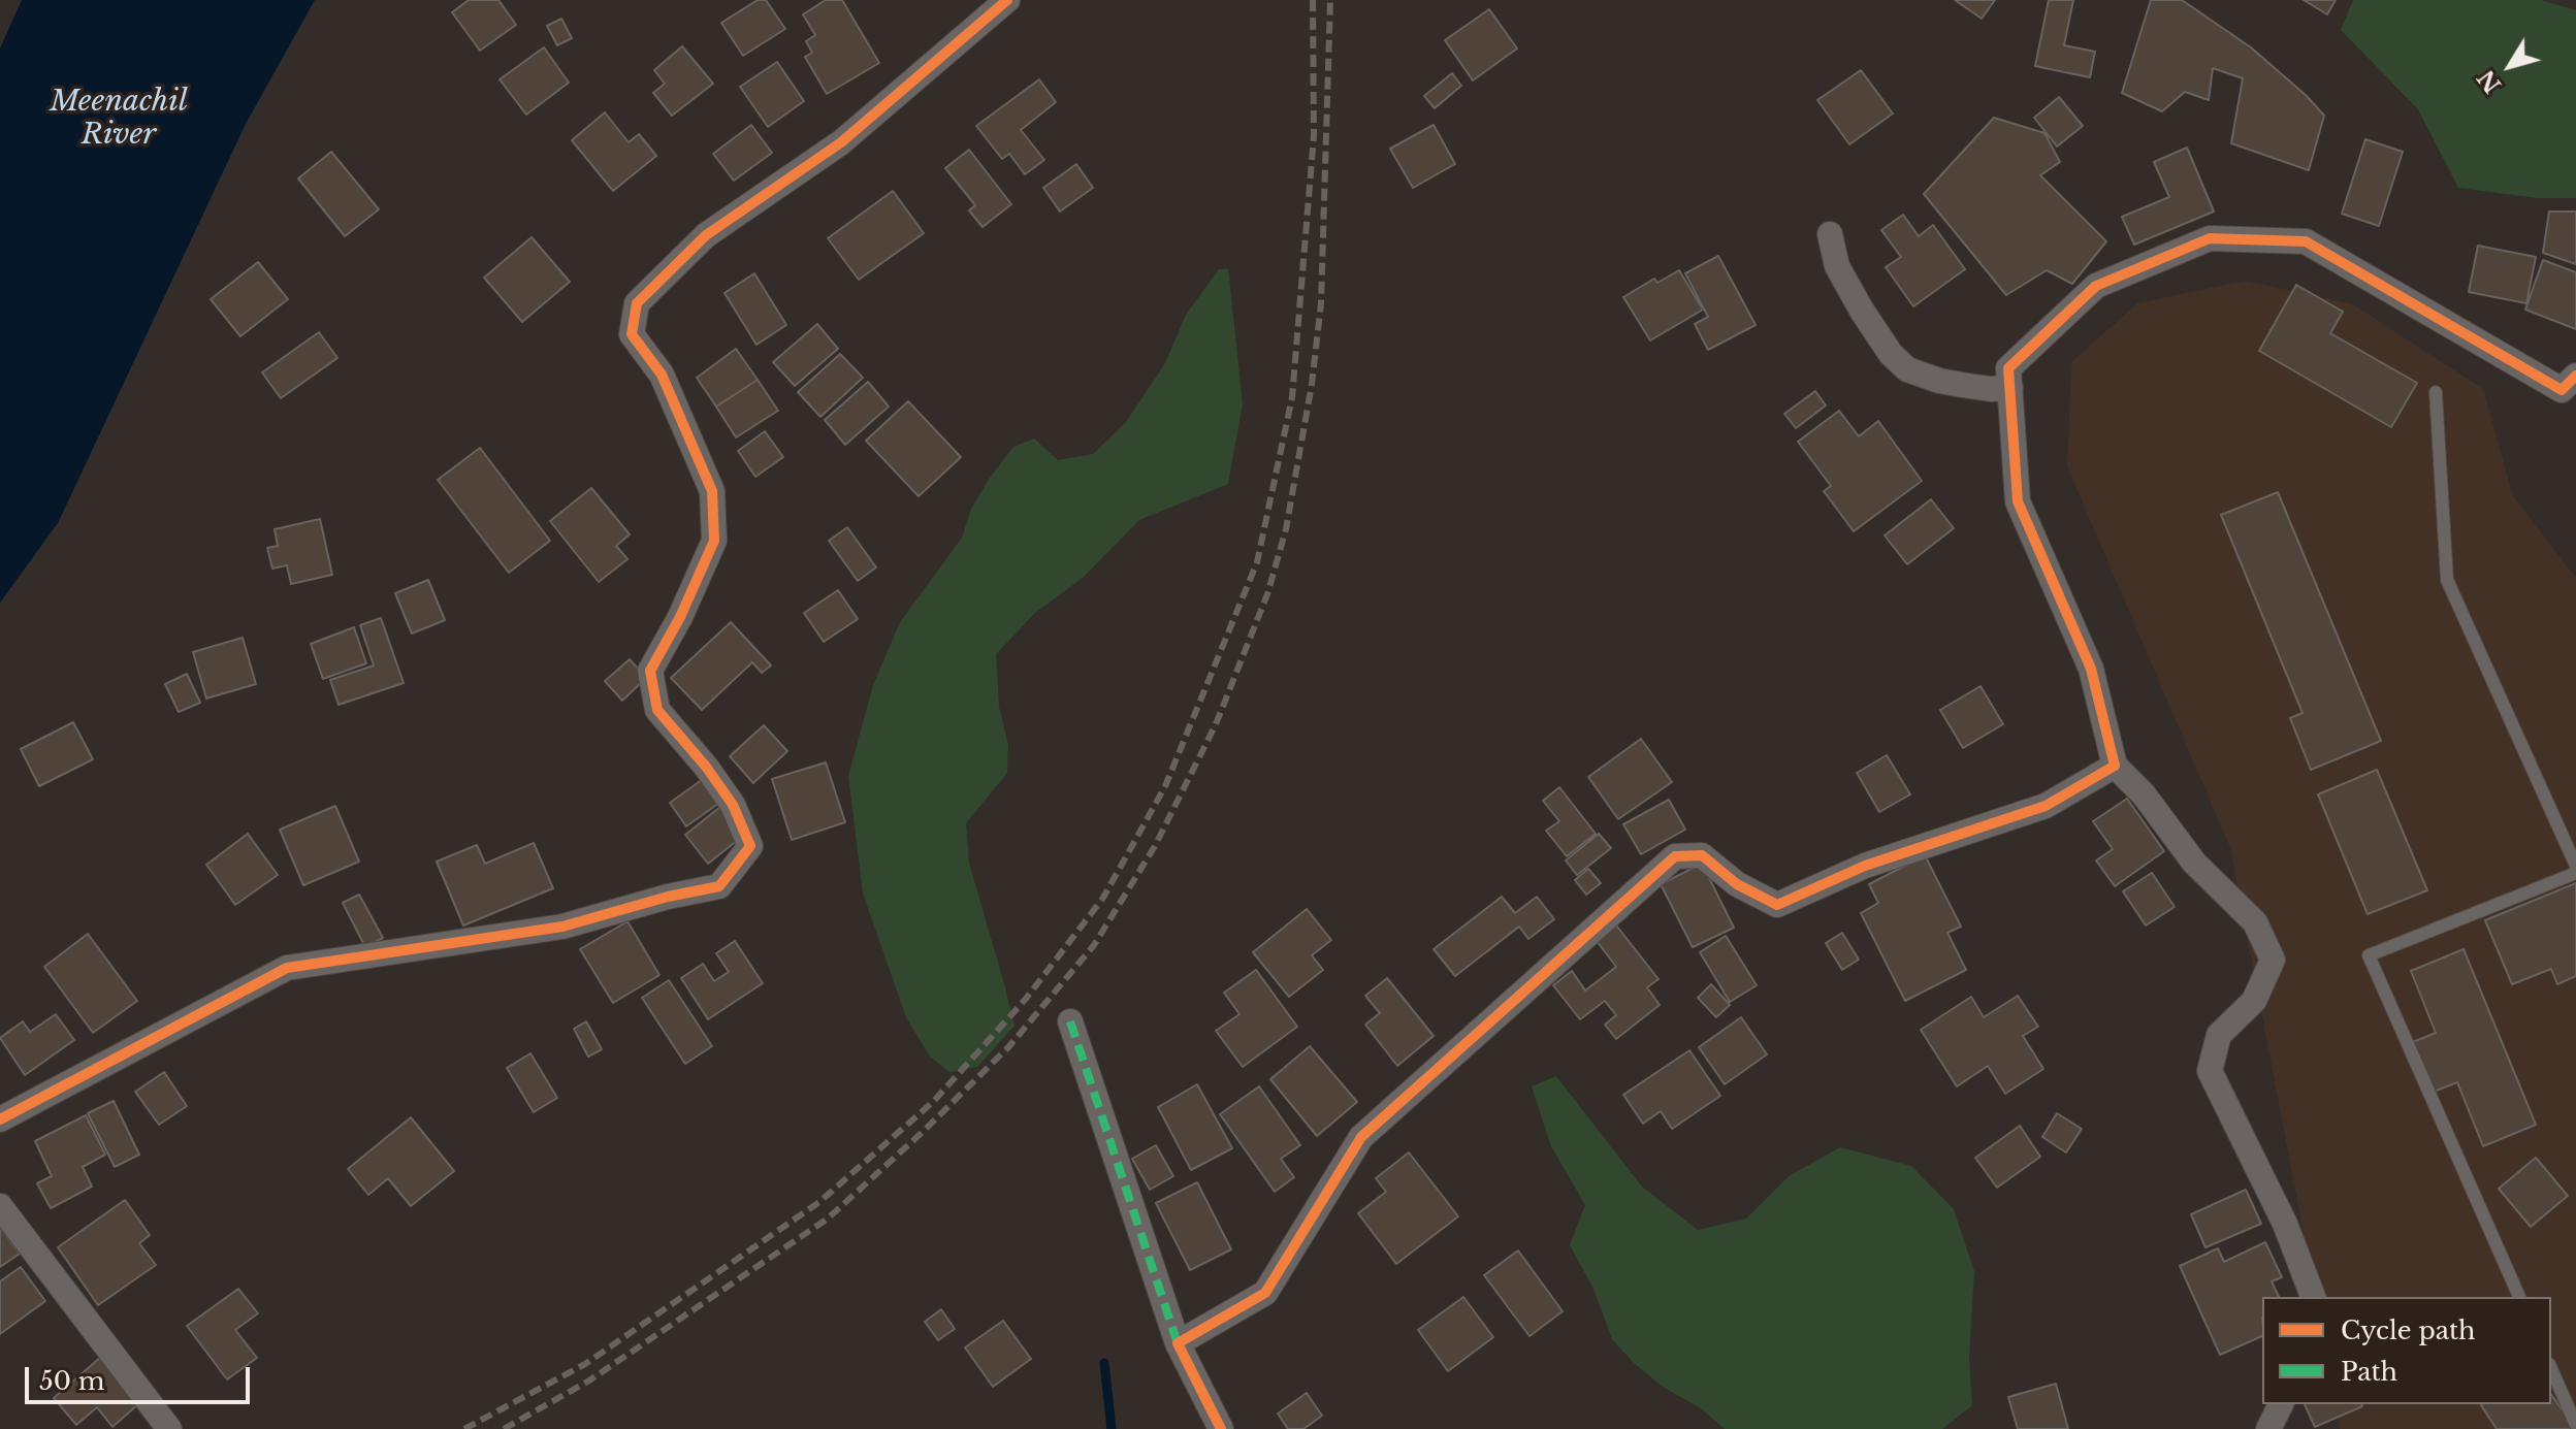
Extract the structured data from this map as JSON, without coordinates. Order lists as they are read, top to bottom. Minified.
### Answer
{"water":["Meenachil River"],"legend":["Cycle path","Path"],"scale_bar":"50 m","north":"bottom left"}
